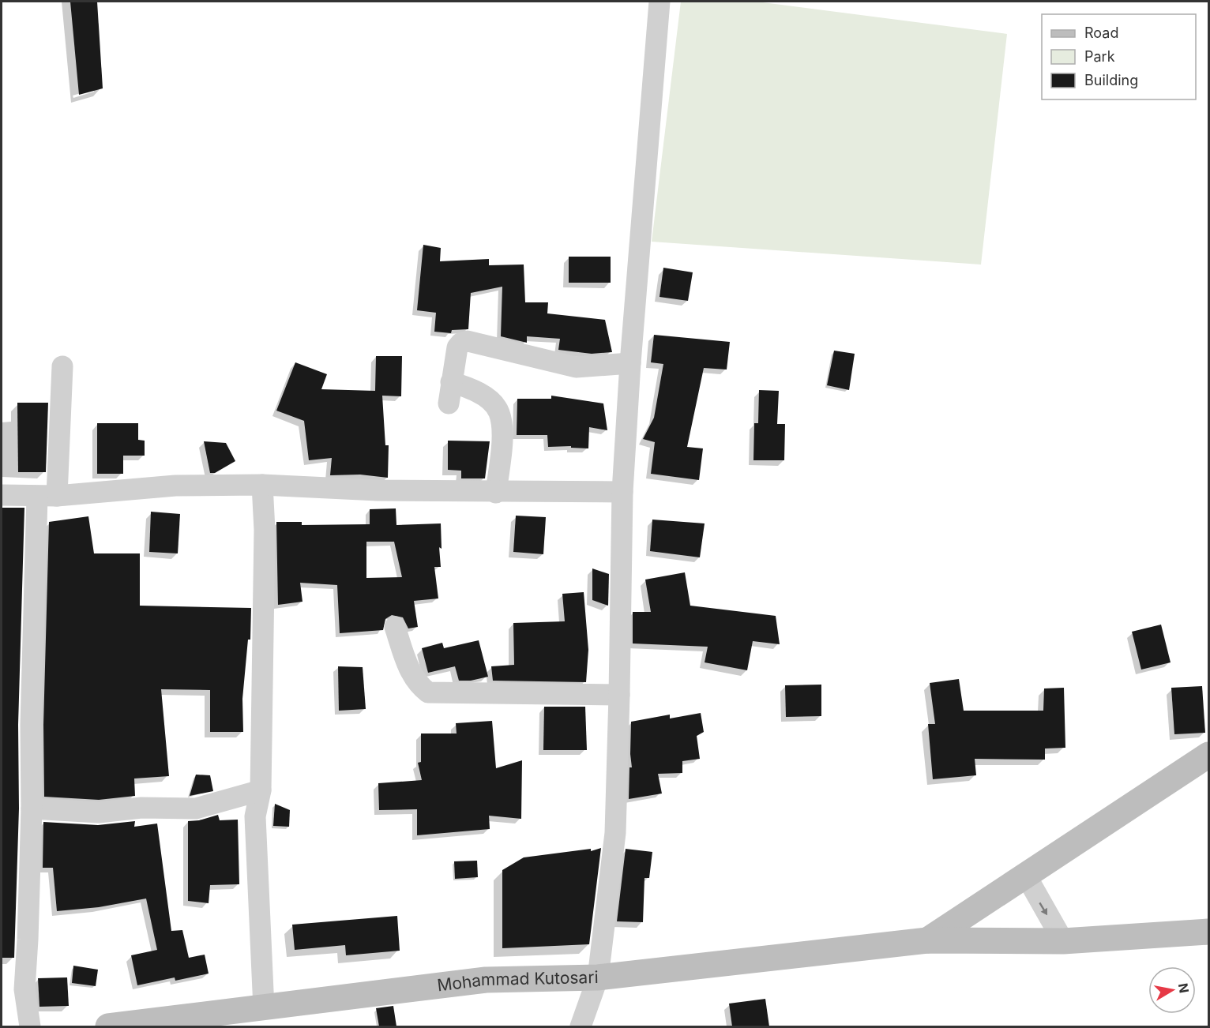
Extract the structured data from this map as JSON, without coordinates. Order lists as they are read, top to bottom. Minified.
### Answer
{"streets":{"street":["Mohammad Kutosari"]},"legend":["Road","Park","Building"],"north":"right"}
